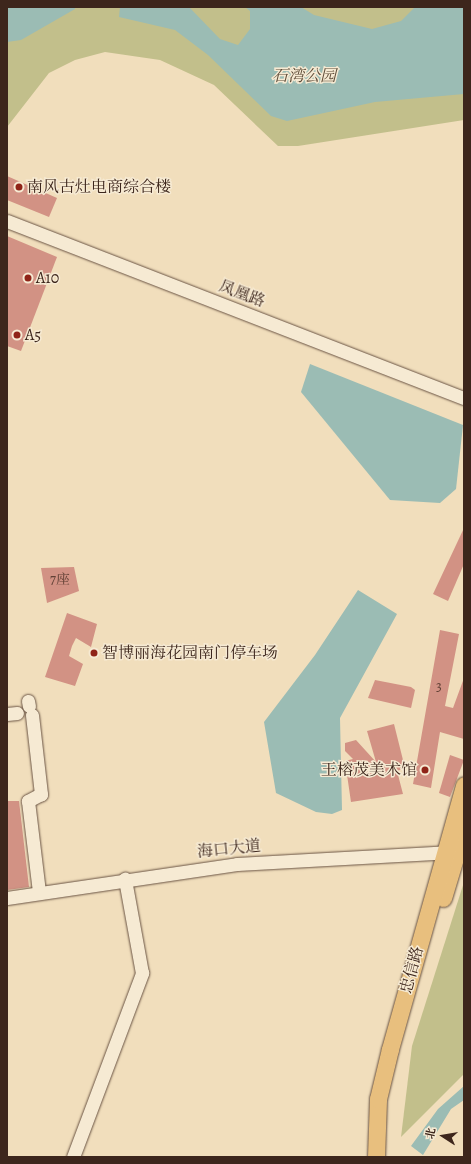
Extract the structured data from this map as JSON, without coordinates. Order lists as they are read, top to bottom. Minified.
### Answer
{"streets":{"main road":["忠信路"],"street":["凤凰路","海口大道"]},"crossings":[["海口大道","忠信路"]],"parks":["石湾公园"],"places":["南风古灶电商综合楼","A10","A5","智博丽海花园南门停车场","王榕茂美术馆"],"house_numbers":["7座","3"],"north":"left"}
